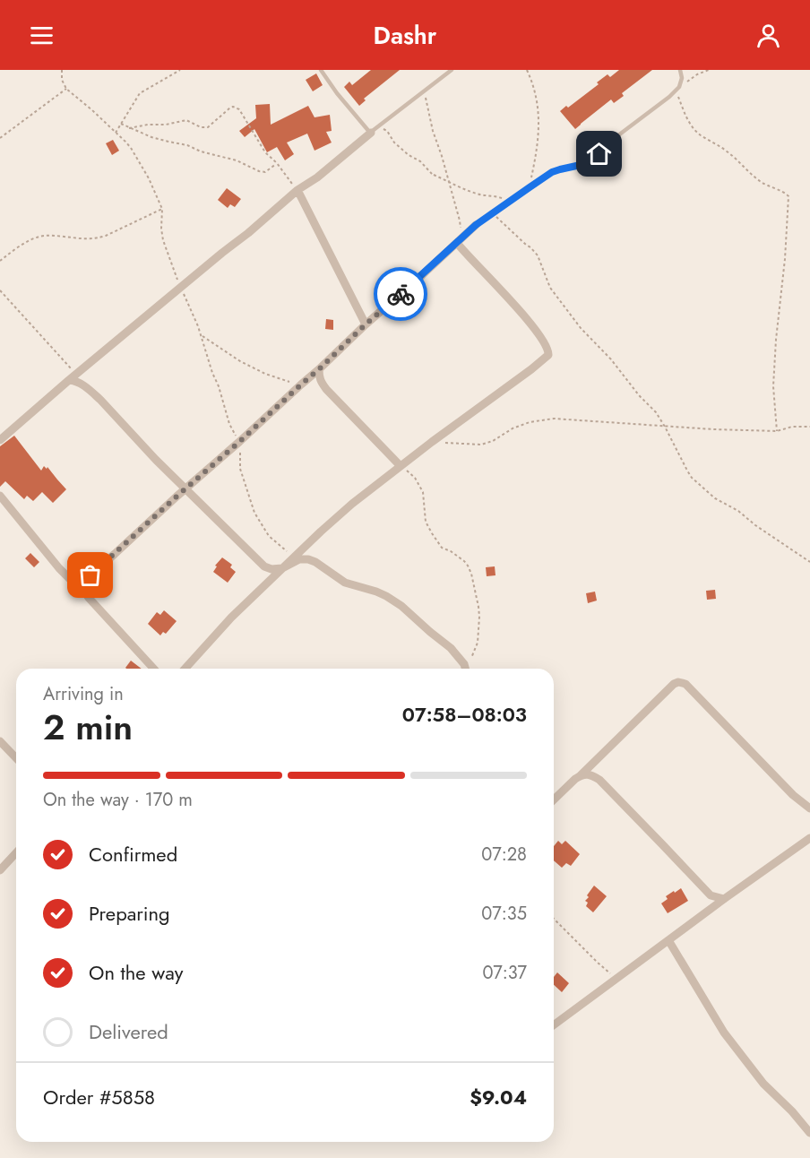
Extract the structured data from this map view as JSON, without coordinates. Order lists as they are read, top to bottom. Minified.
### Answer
{"page":{"header":"Dashr","heading":["2 min","Arriving in","07:58–08:03"],"panel":["Order #5858","$9.04"],"bar":"On the way · 170 m","list":[["Confirmed","07:28"],["Preparing","07:35"],["On the way","07:37"],"Delivered"]}}
